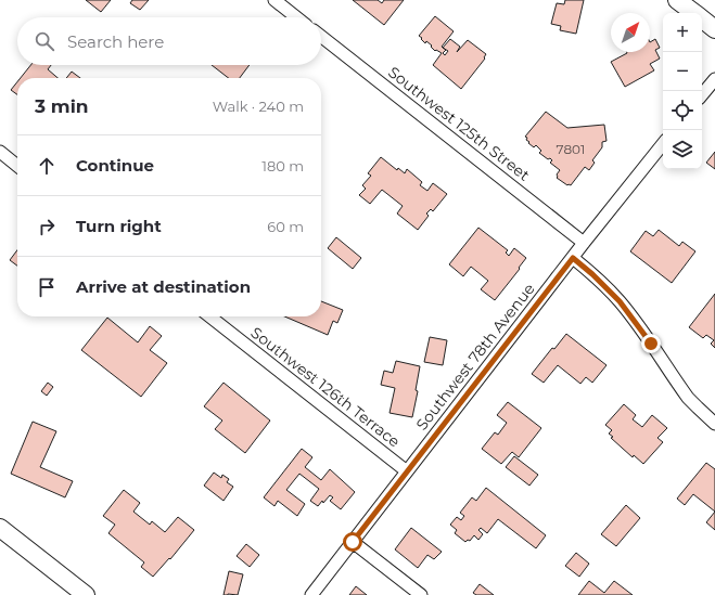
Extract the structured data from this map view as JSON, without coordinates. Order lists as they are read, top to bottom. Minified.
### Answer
{"streets":{"street":["Southwest 125th Street","Southwest 78th Avenue","Southwest 126th Terrace"]},"crossings":[["Southwest 125th Street","Southwest 78th Avenue"],["Southwest 78th Avenue","Southwest 126th Terrace"]],"house_numbers":["7801"],"north":"top right","page":{"map_buttons":["+","−"],"search":"Search here","heading":["3 min","Walk · 240 m"],"list":[["Continue","180 m"],["Turn right","60 m"],"Arrive at destination"]}}
